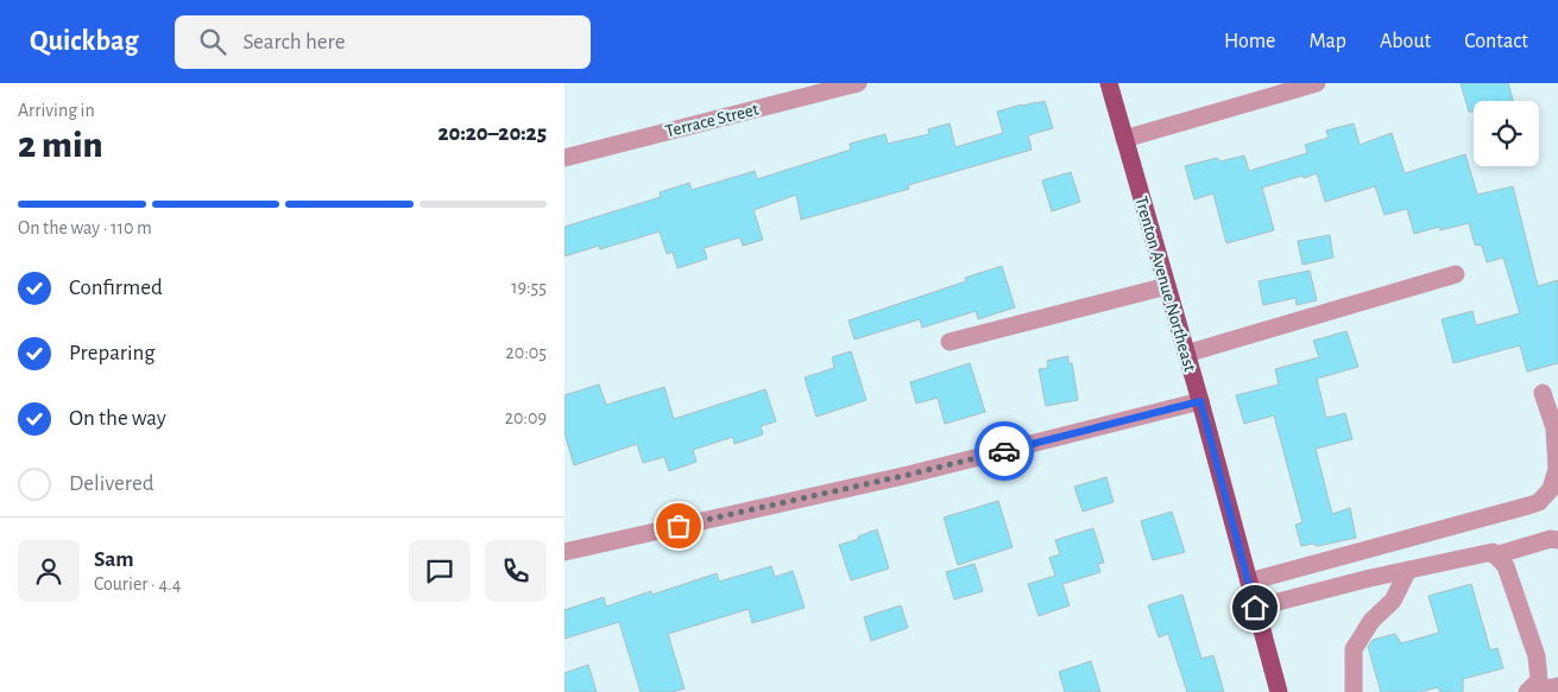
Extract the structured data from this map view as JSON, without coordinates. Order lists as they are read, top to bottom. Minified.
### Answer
{"streets":{"main road":["Trenton Avenue Northeast"],"street":["Terrace Street"]},"page":{"header":"Quickbag","search":"Search here","nav":["Home","Map","About","Contact"],"heading":["2 min","Arriving in","20:20–20:25"],"panel":["Sam","Courier · 4.4"],"bar":"On the way · 110 m","list":[["Confirmed","19:55"],["Preparing","20:05"],["On the way","20:09"],"Delivered"]}}
